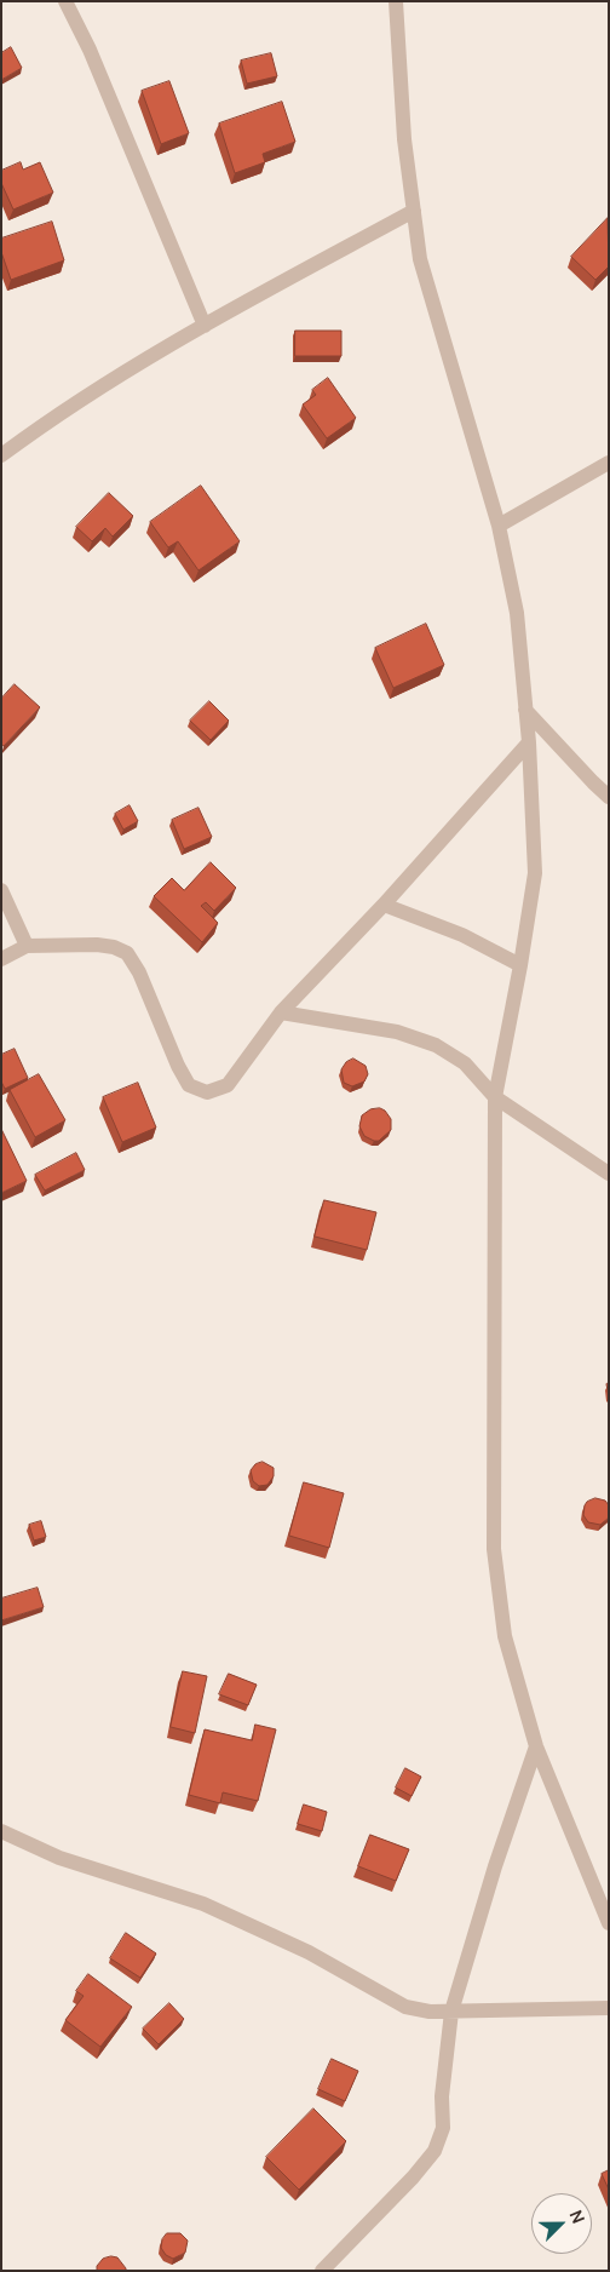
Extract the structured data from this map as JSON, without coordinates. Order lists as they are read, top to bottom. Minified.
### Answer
{"north":"top right"}
